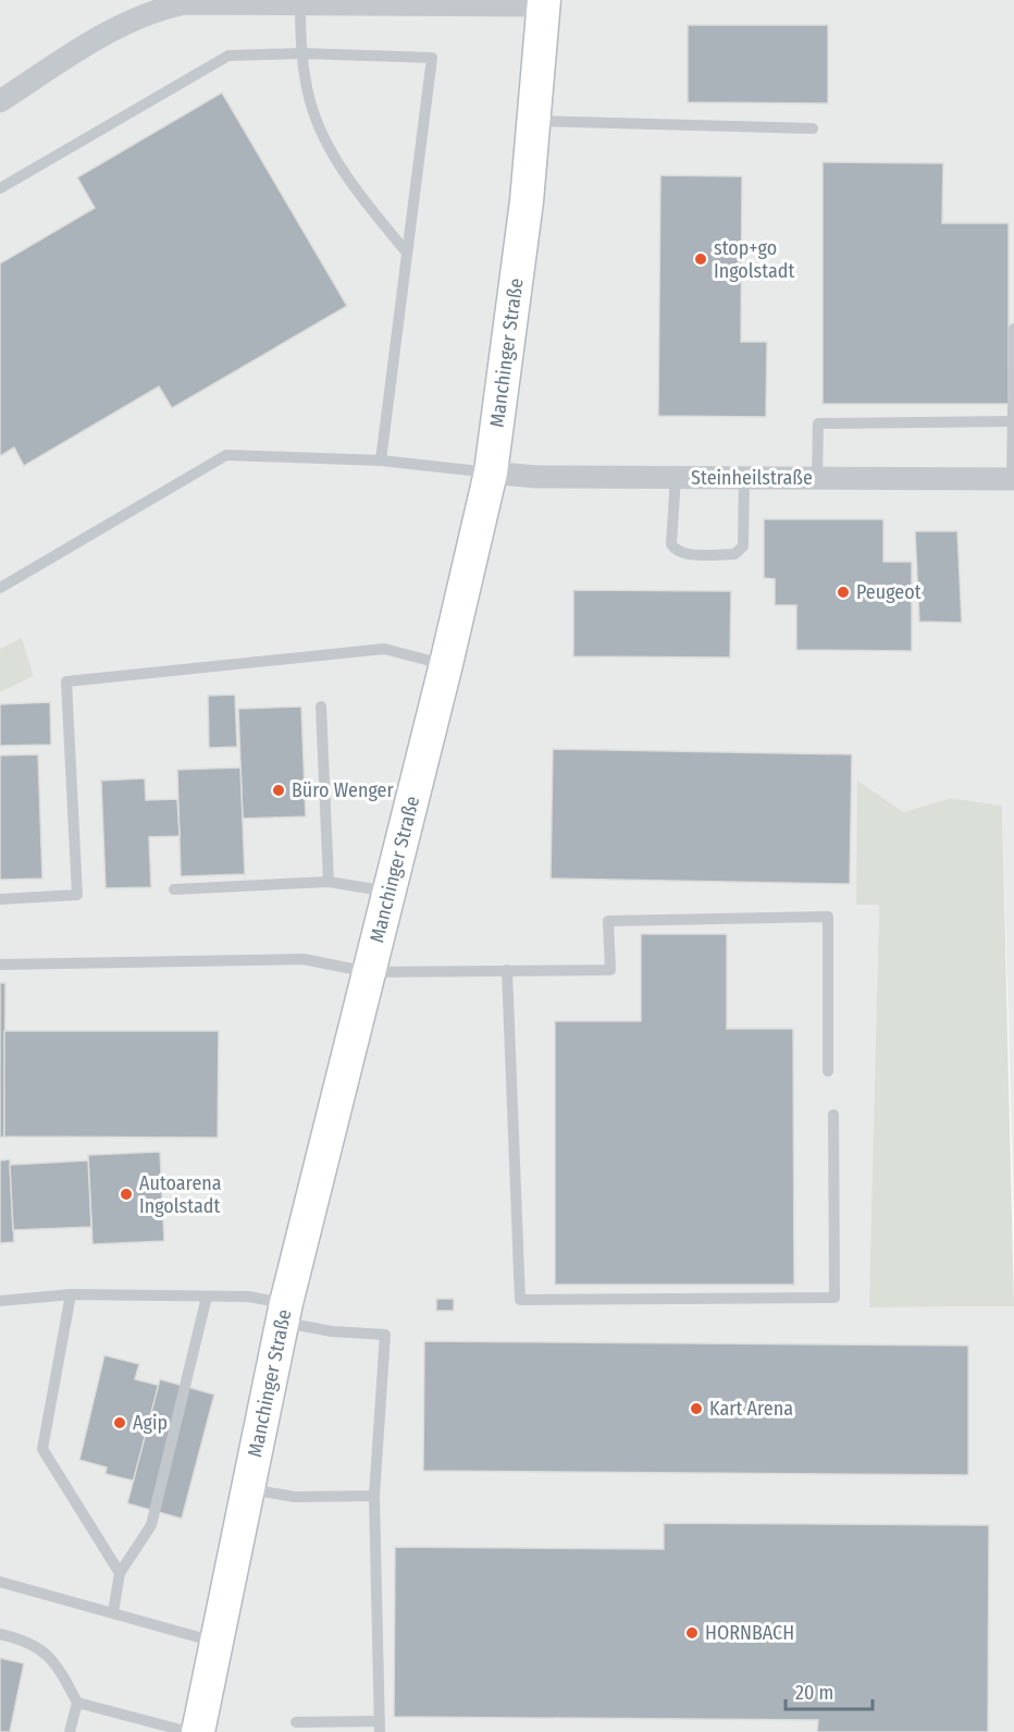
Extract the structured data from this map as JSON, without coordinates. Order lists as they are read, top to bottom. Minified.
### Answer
{"streets":{"main road":["Manchinger Straße"],"street":["Steinheilstraße"]},"crossings":[["Manchinger Straße","Steinheilstraße"]],"places":["stop+go Ingolstadt","Peugeot","Büro Wenger","Autoarena Ingolstadt","Kart Arena","Agip","HORNBACH"],"scale_bar":"20 m"}
